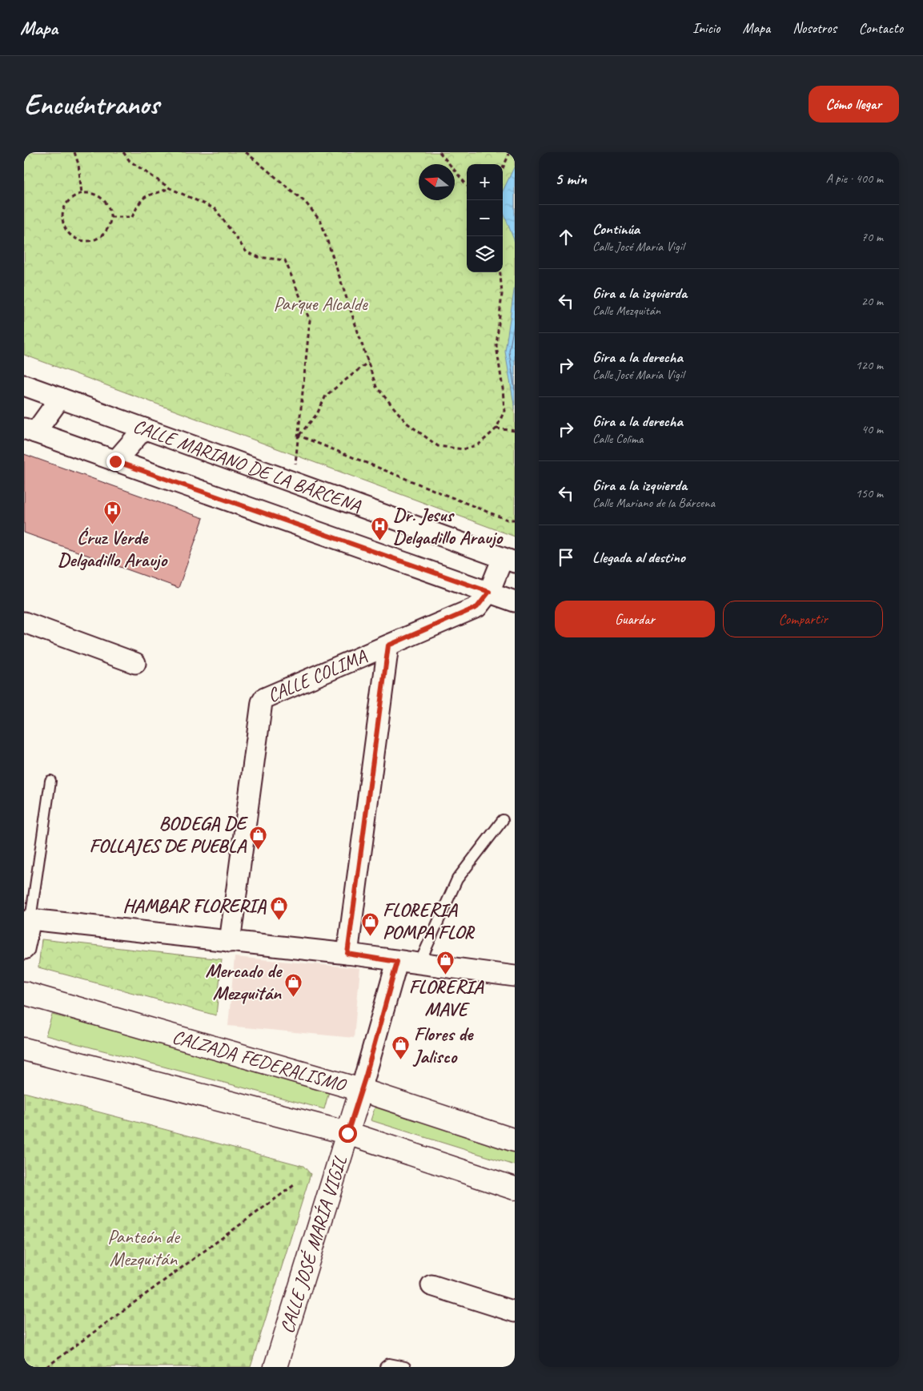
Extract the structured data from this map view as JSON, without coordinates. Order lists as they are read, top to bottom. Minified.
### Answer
{"streets":{"main road":["CALZADA FEDERALISMO","CALLE JOSÉ MARÍA VIGIL"],"street":["CALLE MARIANO DE LA BÁRCENA","CALLE COLIMA"]},"crossings":[["CALLE MARIANO DE LA BÁRCENA","CALLE COLIMA"],["CALZADA FEDERALISMO","CALLE JOSÉ MARÍA VIGIL"]],"parks":["Parque Alcalde","Panteón de Mezquitán"],"places":{"hospital":["Ćruz Verde Delgadillo Araujo","Dr. Jesus Delgadillo Araujo"],"shop":["BODEGA DE FOLLAJES DE PUEBLA","HAMBAR FLORERIA","FLORERIA POMPA FLOR","FLORERIA MAVE","Mercado de Mezquitán","Flores de Jalisco"]},"north":"left","page":{"header":"Mapa","nav":["Inicio","Mapa","Nosotros","Contacto"],"buttons":["Cómo llegar",["Guardar","Compartir"]],"title":"Encuéntranos","heading":["5 min","A pie · 400 m"],"map_buttons":["+","−"],"list":[["Continúa","Calle José María Vigil","70 m"],["Gira a la izquierda","Calle Mezquitán","20 m"],["Gira a la derecha","Calle José María Vigil","120 m"],["Gira a la derecha","Calle Colima","40 m"],["Gira a la izquierda","Calle Mariano de la Bárcena","150 m"],"Llegada al destino"]}}
